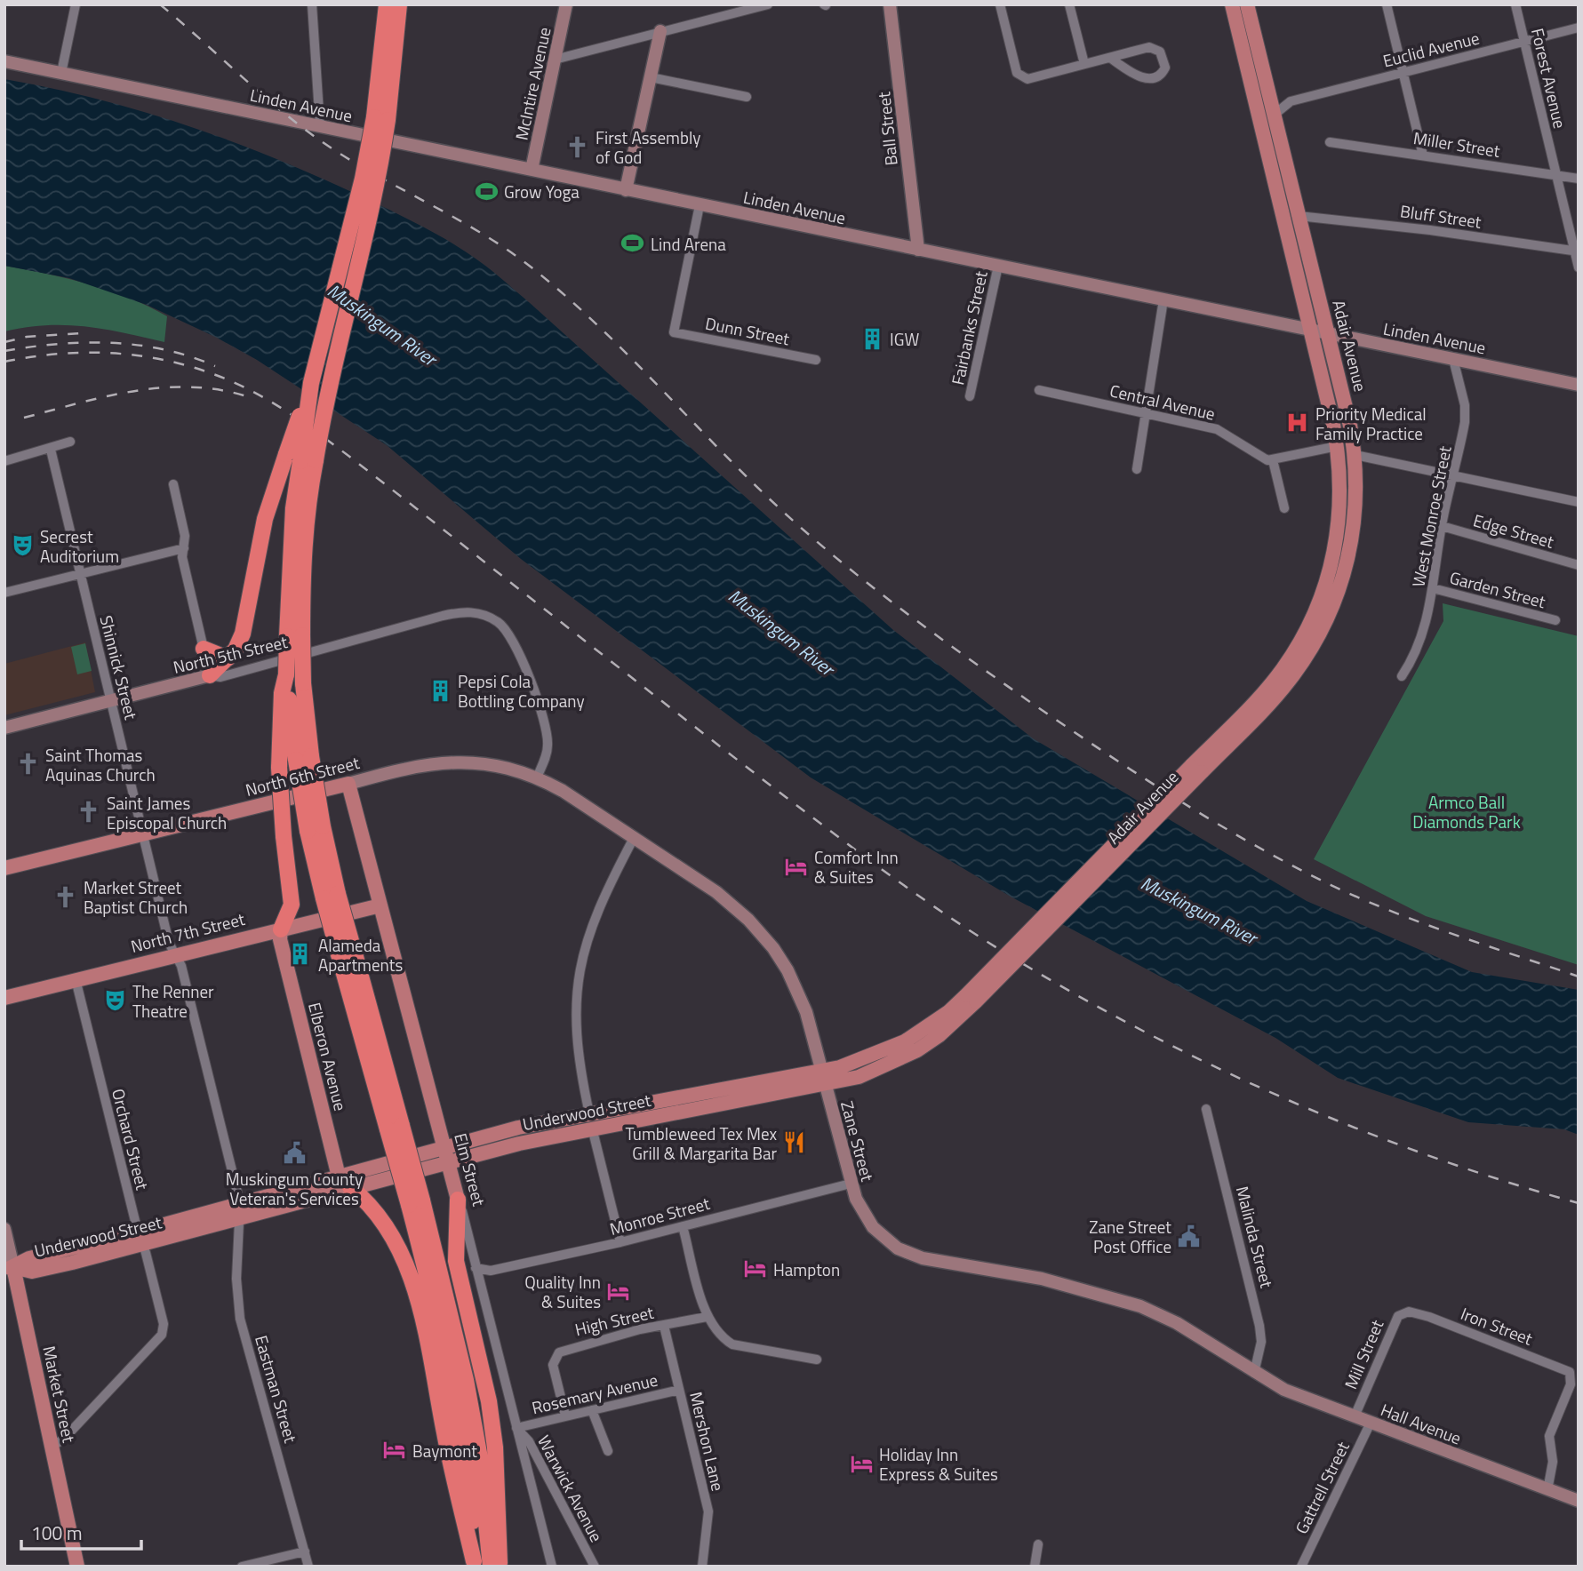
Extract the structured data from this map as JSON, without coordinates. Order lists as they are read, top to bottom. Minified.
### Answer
{"streets":{"main road":["McIntire Avenue","Linden Avenue","Ball Street","Adair Avenue","North 5th Street","North 6th Street","North 7th Street","Elberon Avenue","Underwood Street","Zane Street","Elm Street","Market Street","Hall Avenue"],"street":["Euclid Avenue","Forest Avenue","Miller Street","Bluff Street","Fairbanks Street","Dunn Street","Central Avenue","West Monroe Street","Edge Street","Garden Street","Shinnick Street","Orchard Street","Monroe Street","Malinda Street","High Street","Iron Street","Mill Street","Eastman Street","Rosemary Avenue","Mershon Lane","Gattrell Street","Warwick Avenue"]},"crossings":[["Euclid Avenue","Forest Avenue"],["Euclid Avenue","Adair Avenue"],["Forest Avenue","Miller Street"],["Forest Avenue","Bluff Street"],["McIntire Avenue","Linden Avenue"],["Linden Avenue","Ball Street"],["Linden Avenue","Fairbanks Street"],["Linden Avenue","Dunn Street"],["Linden Avenue","Adair Avenue"],["Linden Avenue","West Monroe Street"],["Bluff Street","Adair Avenue"],["Adair Avenue","Underwood Street"],["West Monroe Street","Edge Street"],["West Monroe Street","Garden Street"],["North 5th Street","Shinnick Street"],["North 5th Street","North 6th Street"],["North 5th Street","Zane Street"],["Shinnick Street","North 6th Street"],["Shinnick Street","North 7th Street"],["Shinnick Street","Underwood Street"],["Shinnick Street","Eastman Street"],["North 6th Street","Zane Street"],["North 6th Street","Elm Street"],["North 7th Street","Elberon Avenue"],["North 7th Street","Orchard Street"],["North 7th Street","Elm Street"],["Elberon Avenue","Underwood Street"],["Underwood Street","Orchard Street"],["Underwood Street","Zane Street"],["Underwood Street","Elm Street"],["Underwood Street","Eastman Street"],["Underwood Street","Market Street"],["Orchard Street","Market Street"],["Zane Street","Monroe Street"],["Zane Street","Malinda Street"],["Zane Street","Hall Avenue"],["Elm Street","Monroe Street"],["Elm Street","Rosemary Avenue"],["Elm Street","Warwick Avenue"],["Malinda Street","Hall Avenue"],["High Street","Rosemary Avenue"],["High Street","Mershon Lane"],["Iron Street","Mill Street"],["Iron Street","Hall Avenue"],["Mill Street","Hall Avenue"],["Rosemary Avenue","Mershon Lane"],["Rosemary Avenue","Warwick Avenue"],["Hall Avenue","Gattrell Street"]],"water":["Muskingum River"],"parks":["Armco Ball Diamonds Park"],"places":{"church":["First Assembly of God","Saint Thomas Aquinas Church","Saint James Episcopal Church","Market Street Baptist Church"],"sports":["Grow Yoga","Lind Arena"],"building":["IGW","Pepsi Cola Bottling Company","Alameda Apartments"],"hospital":["Priority Medical Family Practice"],"theatre":["Secrest Auditorium","The Renner Theatre"],"hotel":["Comfort Inn & Suites","Hampton","Quality Inn & Suites","Baymont","Holiday Inn Express & Suites"],"restaurant":["Tumbleweed Tex Mex Grill & Margarita Bar"],"public building":["Muskingum County Veteran's Services","Zane Street Post Office"]},"scale_bar":"100 m"}
